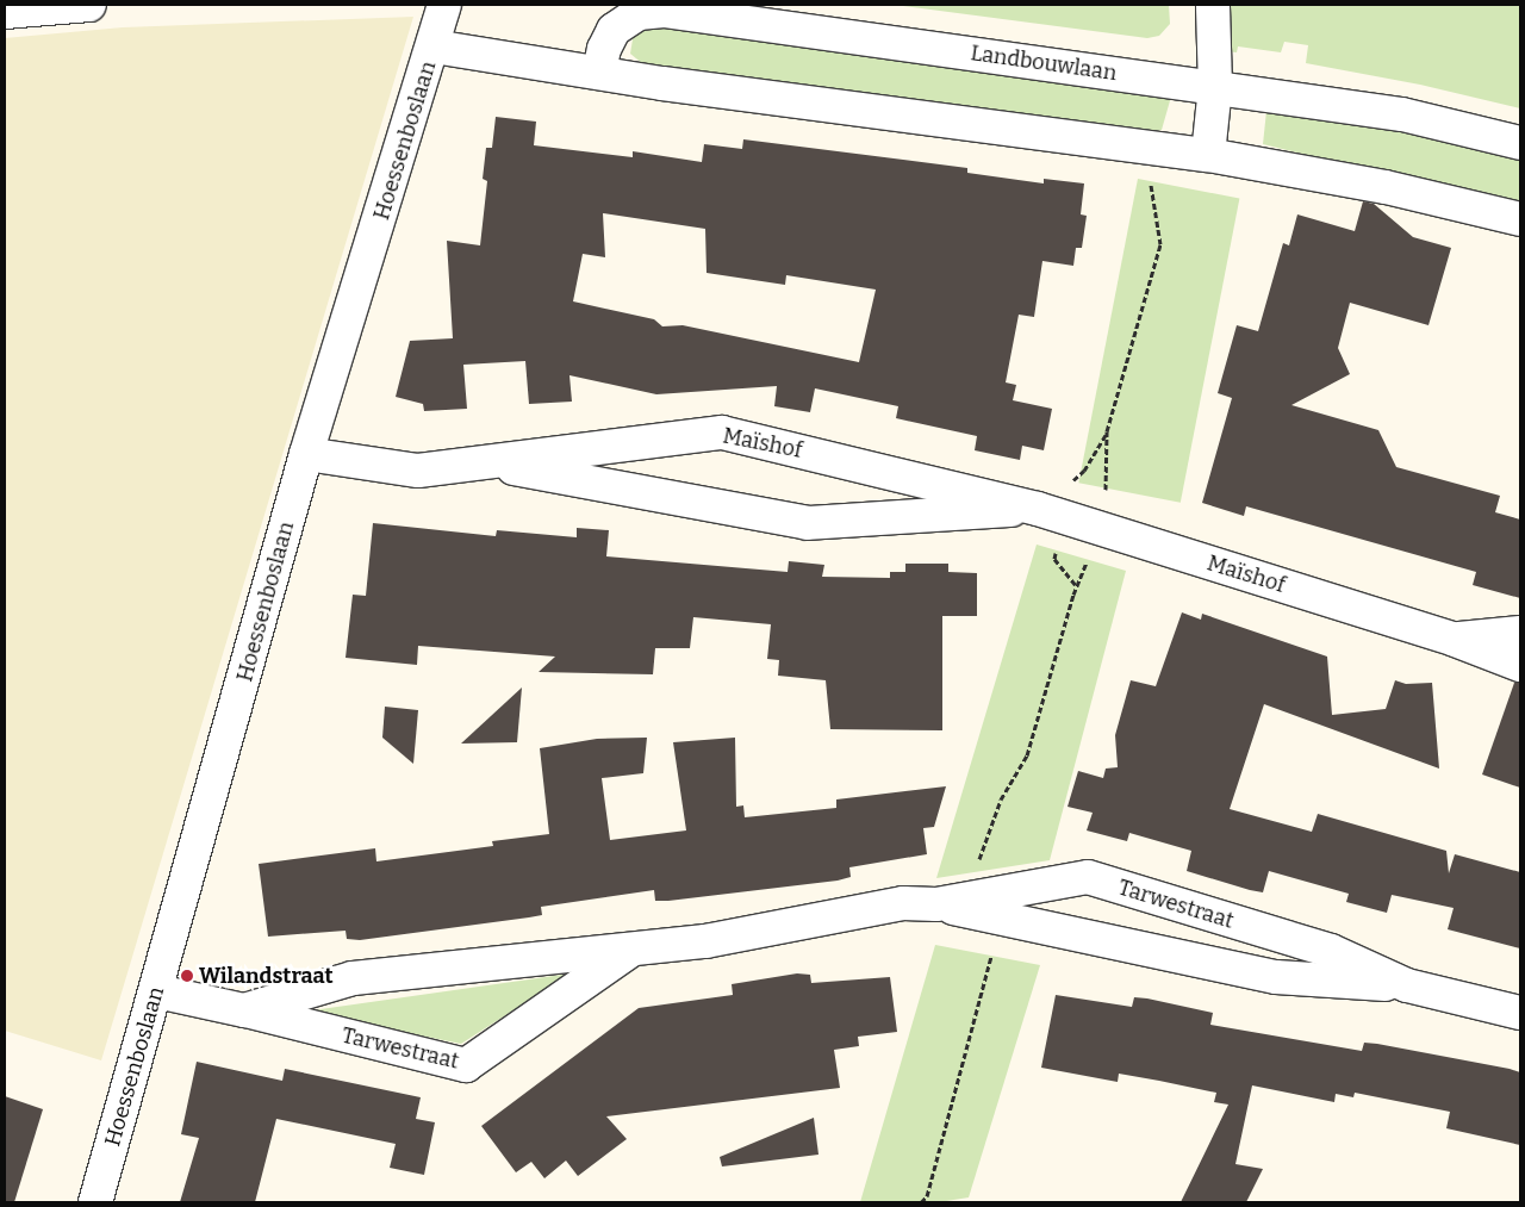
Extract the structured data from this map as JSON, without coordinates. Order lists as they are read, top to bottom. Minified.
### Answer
{"streets":{"street":["Landbouwlaan","Hoessenboslaan","Maïshof","Tarwestraat"]},"crossings":[["Hoessenboslaan","Maïshof"],["Hoessenboslaan","Tarwestraat"]],"places":["Wilandstraat"]}
